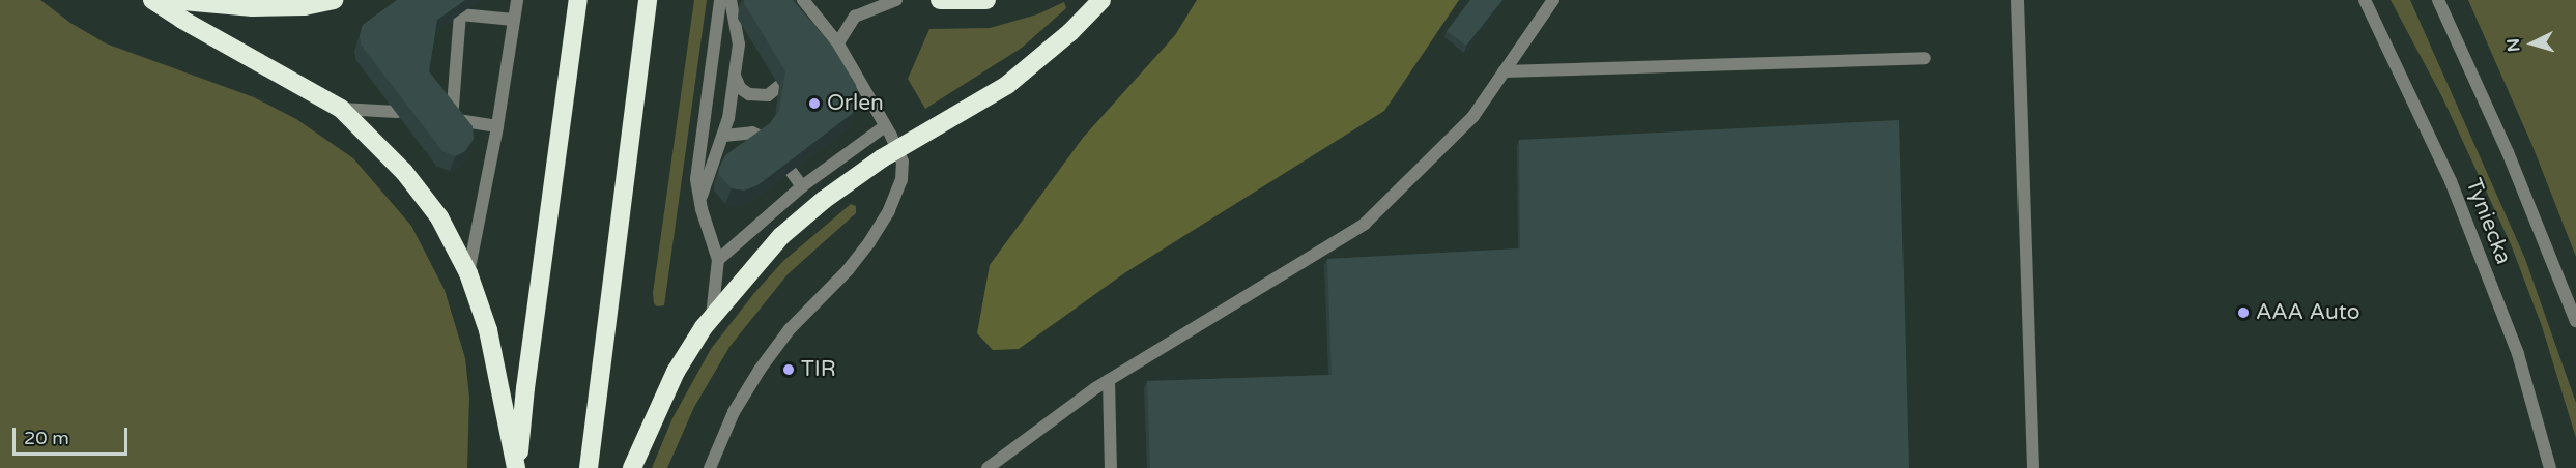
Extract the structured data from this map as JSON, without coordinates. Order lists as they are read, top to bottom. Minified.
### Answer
{"streets":{"street":["Tyniecka"]},"places":["Orlen","AAA Auto","TIR"],"scale_bar":"20 m","north":"left"}
